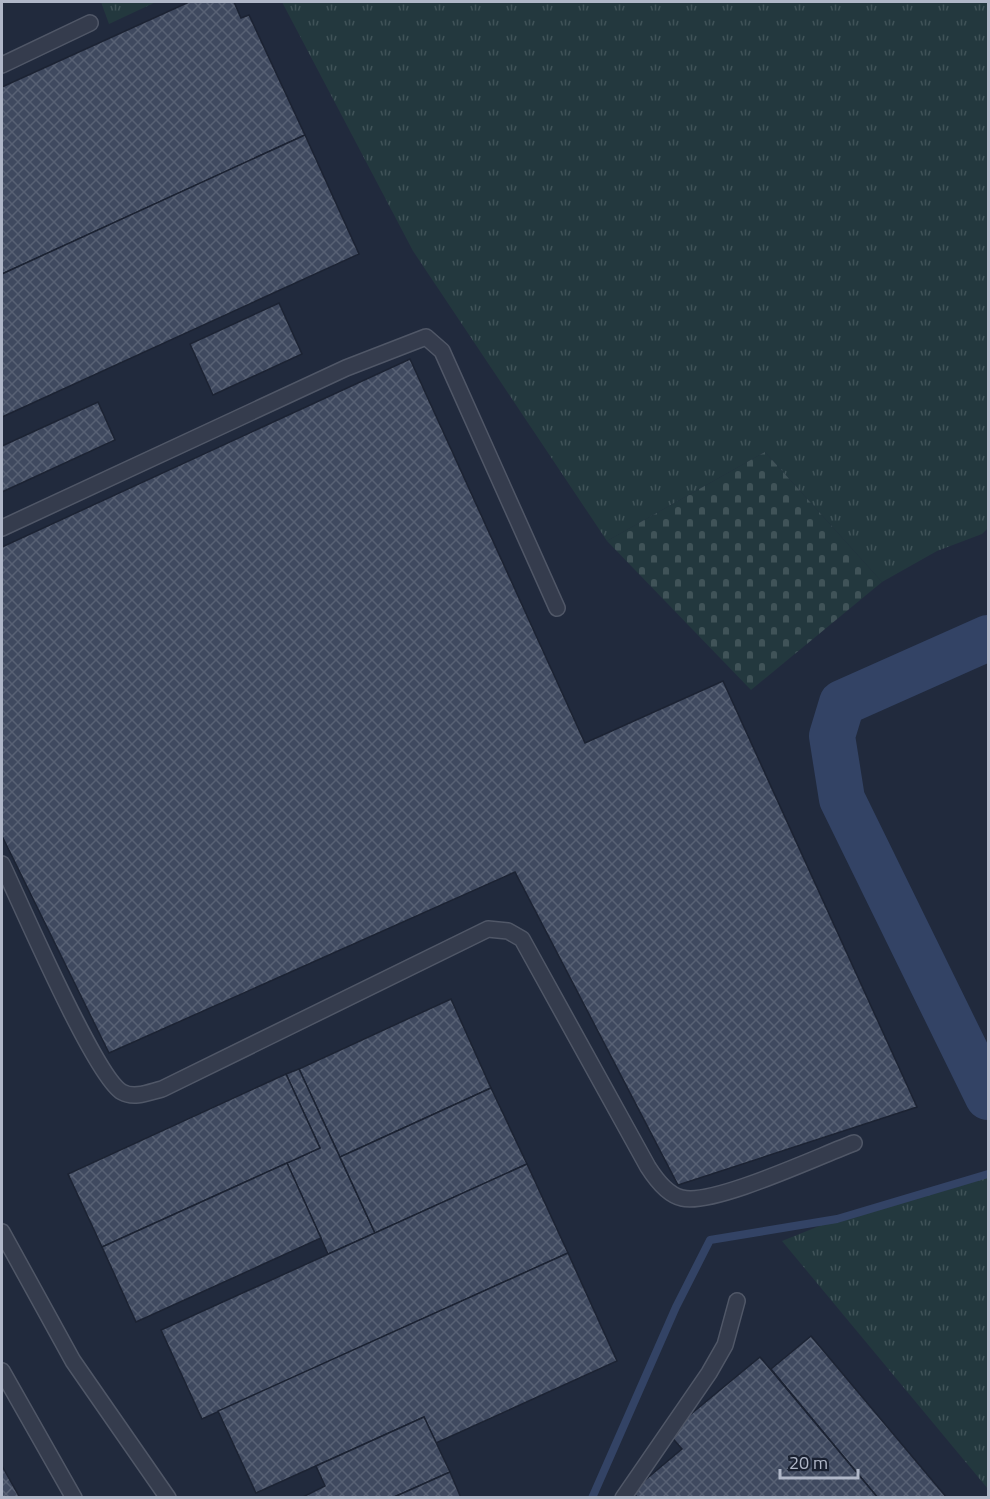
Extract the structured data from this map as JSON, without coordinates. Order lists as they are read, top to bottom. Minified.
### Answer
{"scale_bar":"20 m"}
